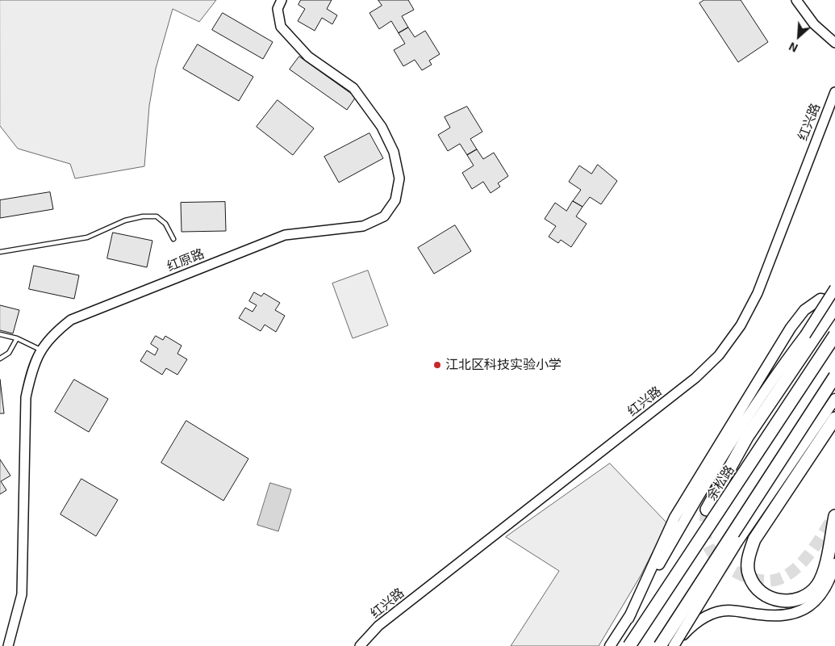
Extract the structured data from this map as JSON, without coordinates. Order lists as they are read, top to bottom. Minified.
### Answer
{"streets":{"highway":["余松路"],"street":["红兴路","红原路"]},"places":["江北区科技实验小学"],"north":"bottom left"}
